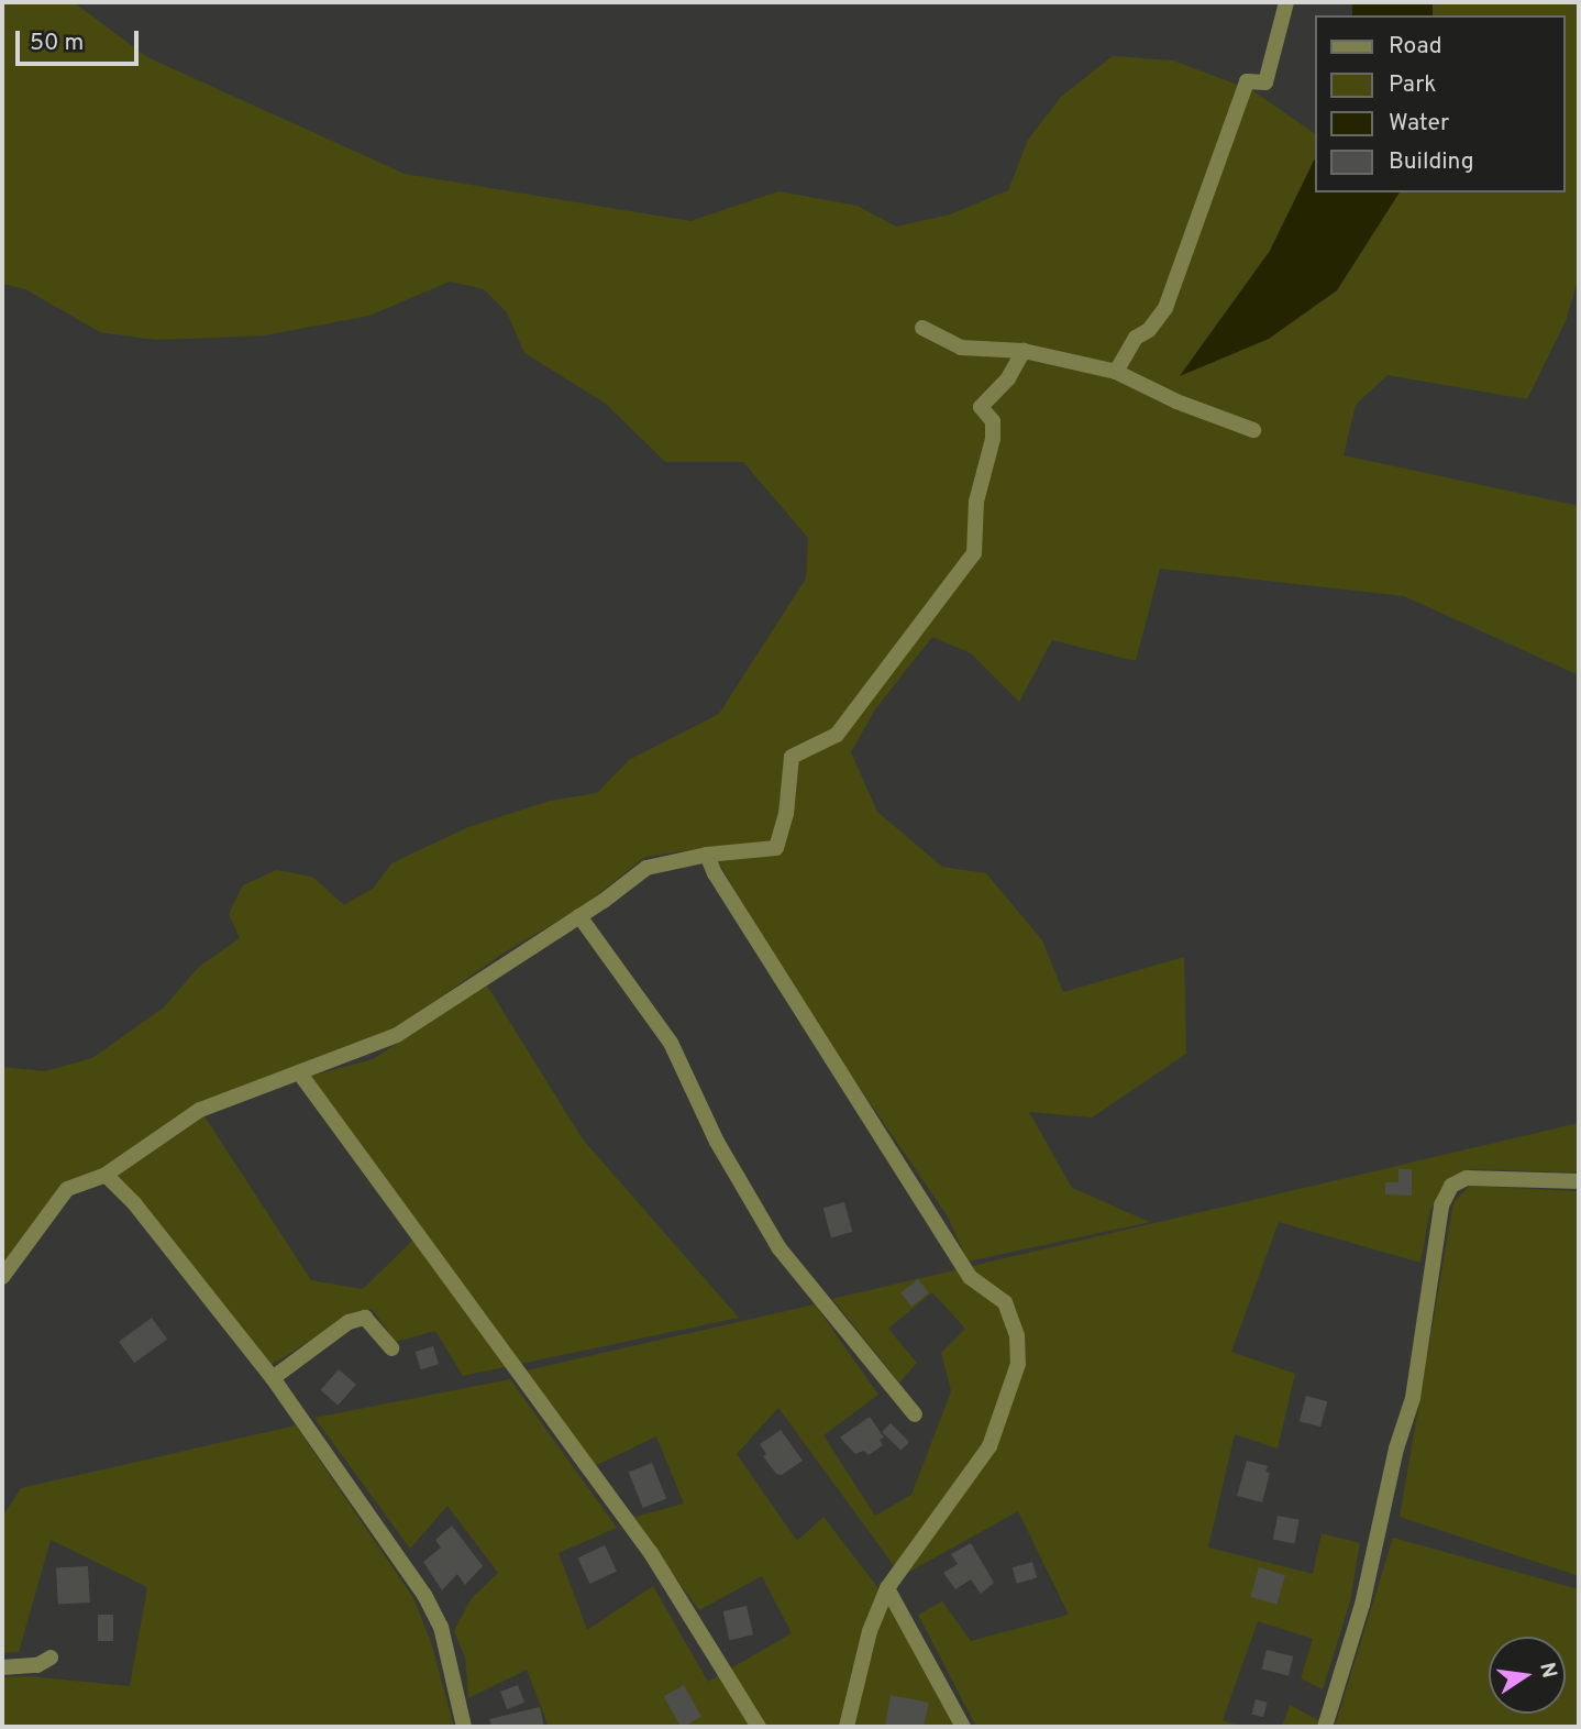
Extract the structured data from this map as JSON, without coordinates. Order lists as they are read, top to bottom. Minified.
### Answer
{"legend":["Road","Park","Water","Building"],"scale_bar":"50 m","north":"right"}
